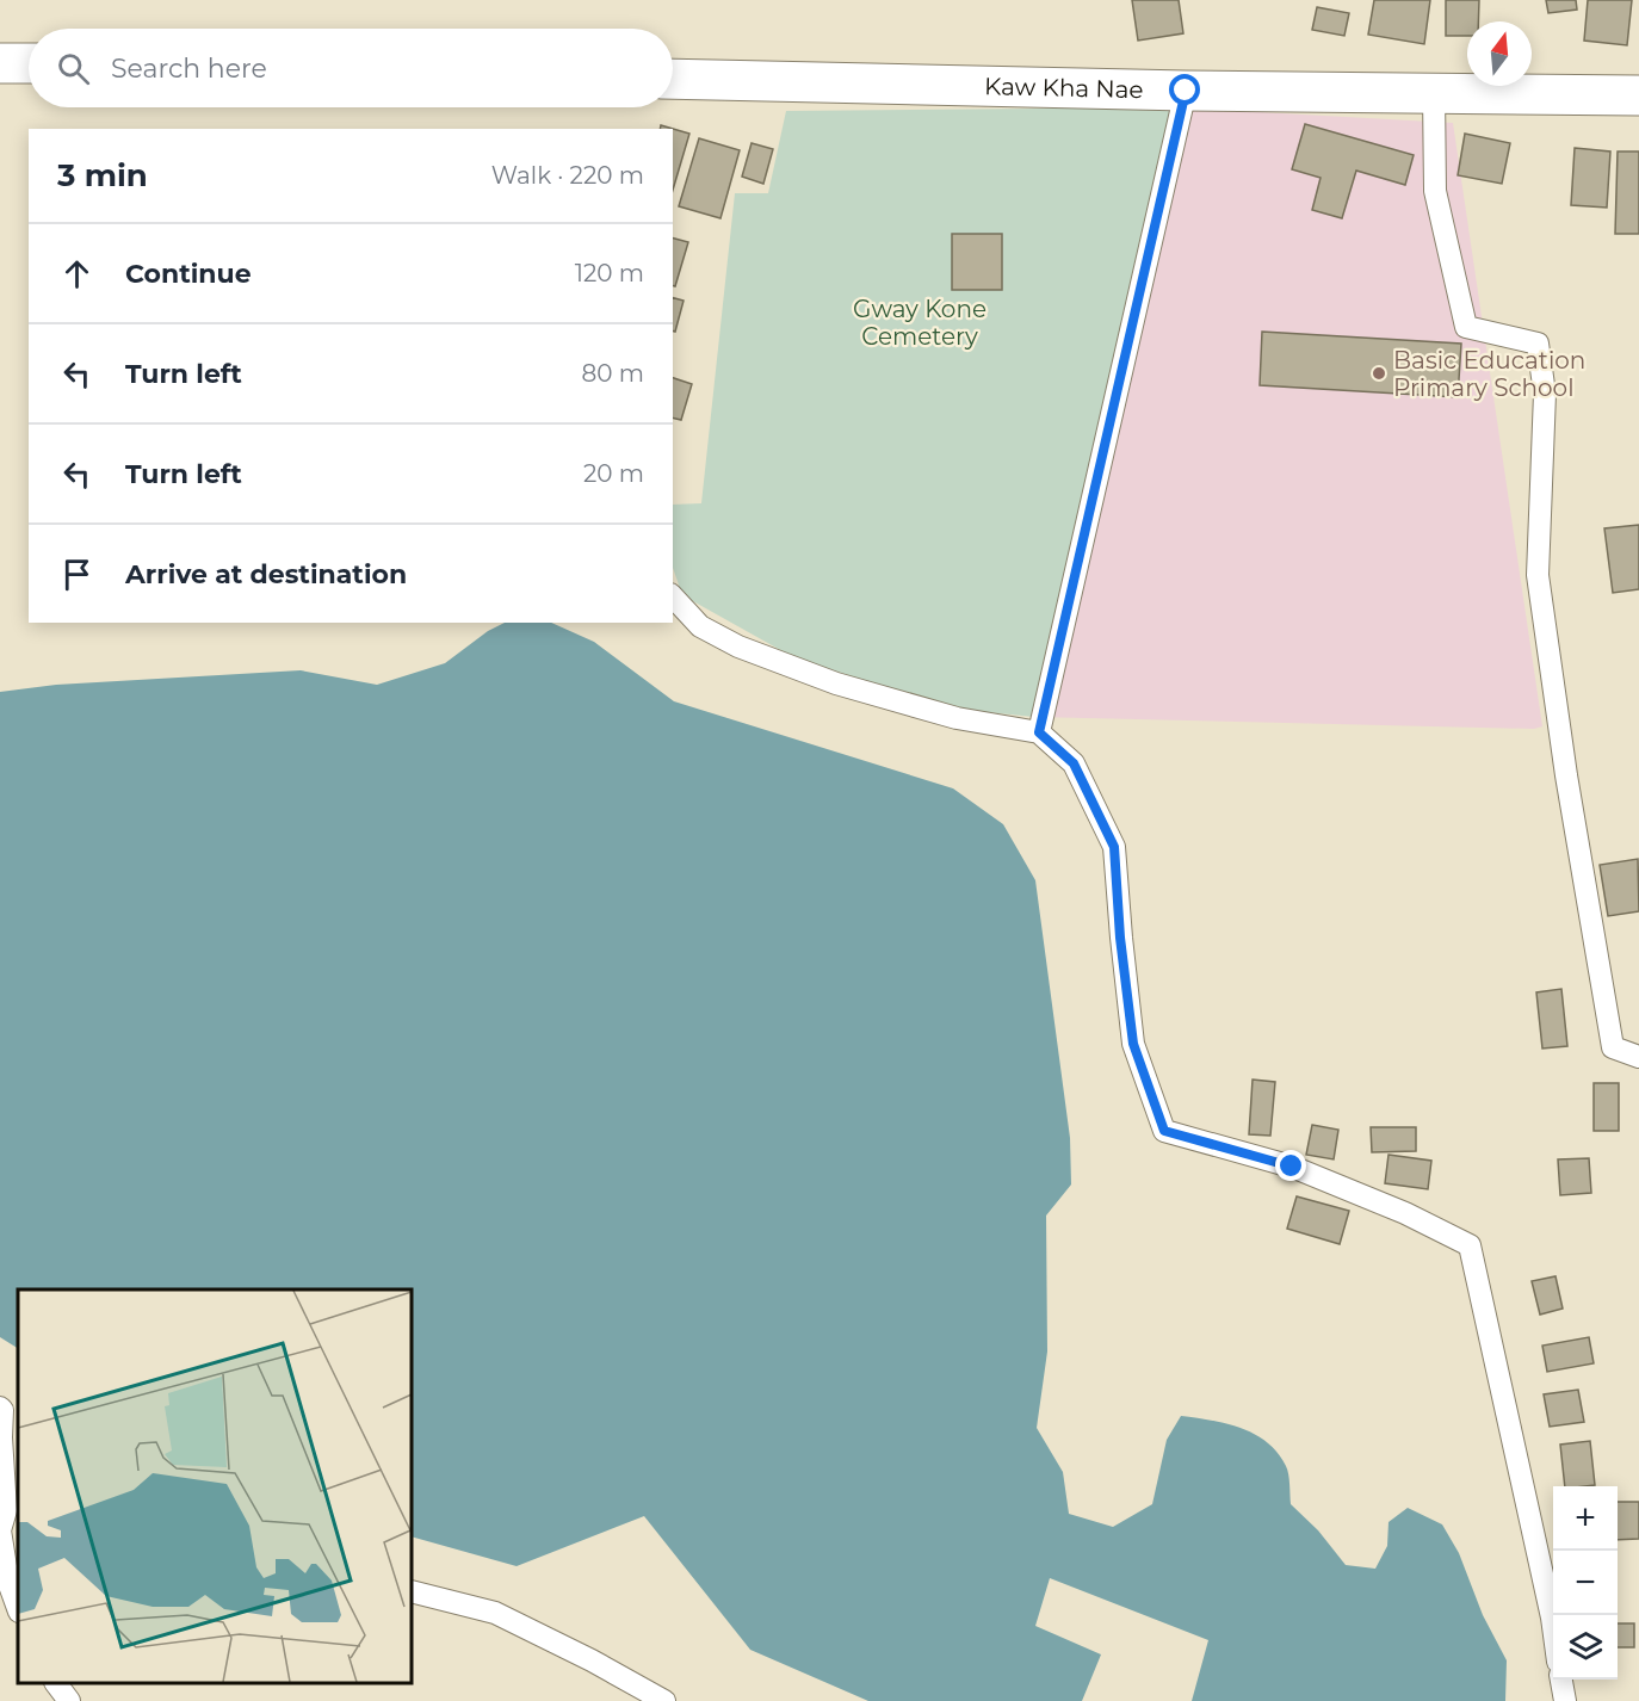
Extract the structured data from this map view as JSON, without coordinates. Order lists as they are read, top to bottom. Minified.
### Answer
{"streets":{"street":["Kaw Kha Nae"]},"parks":["Gway Kone Cemetery"],"places":["Basic Education Primary School"],"north":"top","page":{"search":"Search here","heading":["3 min","Walk · 220 m"],"list":[["Continue","120 m"],["Turn left","80 m"],["Turn left","20 m"],"Arrive at destination"],"map_buttons":["+","−"]}}
